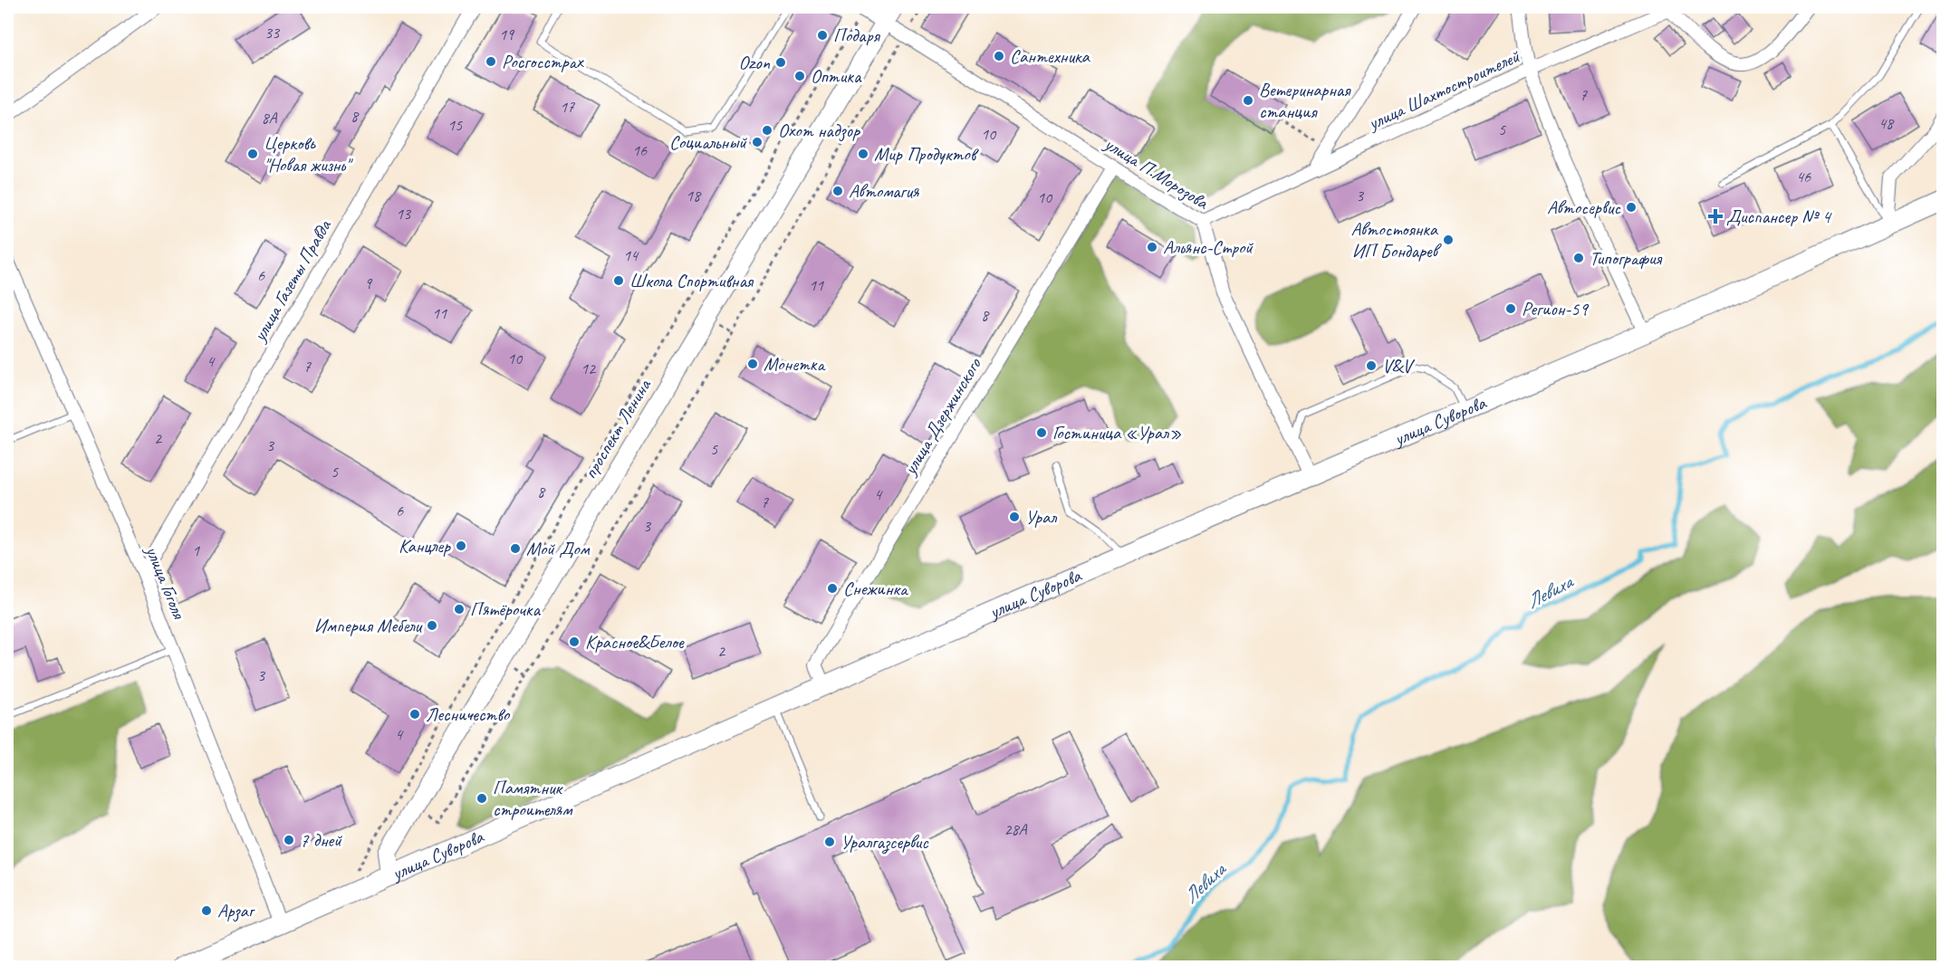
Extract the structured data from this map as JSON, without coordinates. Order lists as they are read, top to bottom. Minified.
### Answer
{"streets":{"main road":["улица Суворова","проспект Ленина"],"street":["улица Шахтостроителей","улица П.Морозова","улица Газеты Правда","улица Дзержинского","улица Гоголя"]},"crossings":[["улица Шахтостроителей","улица П.Морозова"],["улица П.Морозова","улица Дзержинского"],["улица П.Морозова","улица Суворова"],["улица П.Морозова","проспект Ленина"],["улица Газеты Правда","улица Гоголя"],["улица Дзержинского","улица Суворова"],["улица Суворова","проспект Ленина"],["улица Суворова","улица Гоголя"]],"water":["Левиха"],"places":{"other":["Подаря","Сантехника","Росгосстрах","Ozon","Оптика","Ветеринарная станция","Охот надзор","Социальный","Церковь \"Новая жизнь\"","Мир Продуктов","Автомагия","Автосервис","Автостоянка ИП Бондарев","Альянс-Строй","Типография","Школа Спортивная","Регион-59","Монетка","V&V","Гостиница «Урал»","Урал","Канцлер","Мой Дом","Снежинка","Пятёрочка","Империя Мебели","Красное&Белое","Лесничество","Памятник строителям","7 дней","Уралгазсервис","Арзаг"],"health":["Диспансер № 4"]},"house_numbers":["33","19","7","17","8","8А","48","15","5","10","16","46","18","3","10","13","14","6","9","11","11","8","10","4","7","12","2","3","5","5","8","4","7","6","3","1","2","3","4","28А"]}
